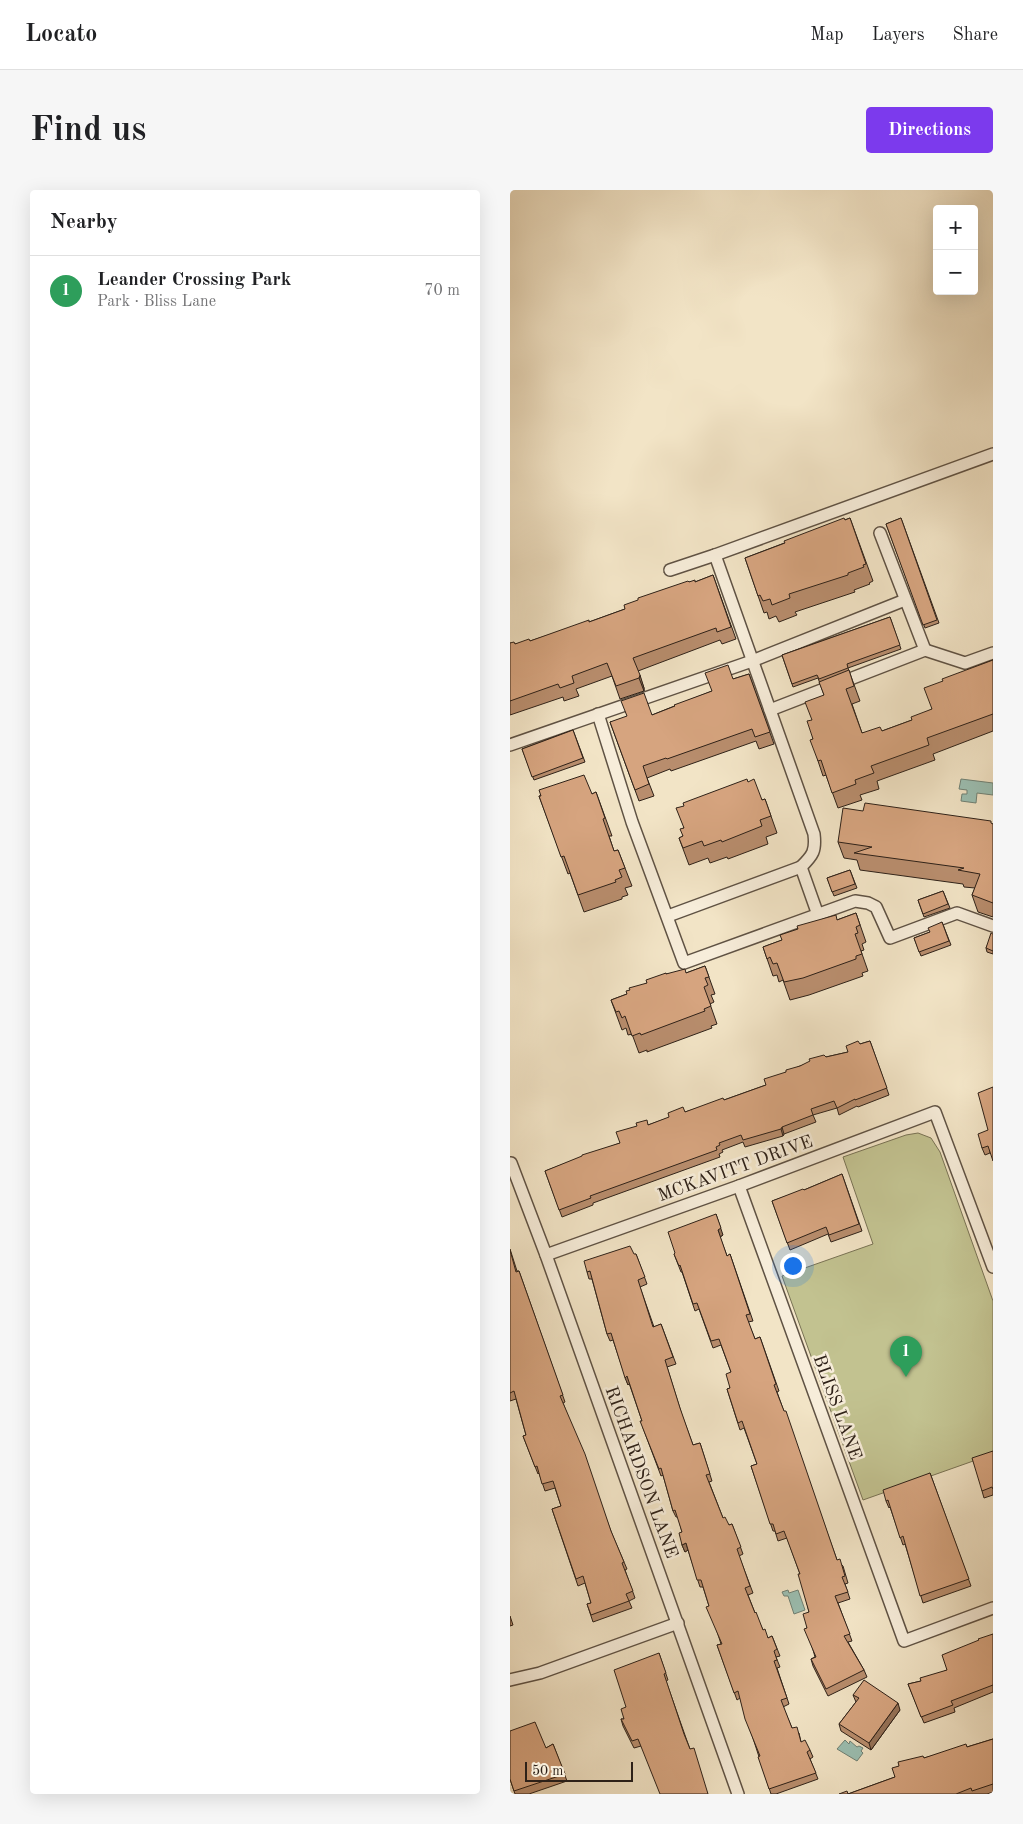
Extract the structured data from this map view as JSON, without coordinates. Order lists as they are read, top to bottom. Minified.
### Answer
{"streets":{"street":["MCKAVITT DRIVE","BLISS LANE","RICHARDSON LANE"]},"crossings":[["MCKAVITT DRIVE","BLISS LANE"],["MCKAVITT DRIVE","RICHARDSON LANE"]],"scale_bar":"50 m","page":{"header":"Locato","nav":["Map","Layers","Share"],"buttons":"Directions","title":"Find us","heading":"Nearby","map_buttons":["+","−"],"list":[{"mark":"1","name":"Leander Crossing Park","note":"Park · Bliss Lane","value":"70 m"}],"pins":"1","scale":"50 m"}}
